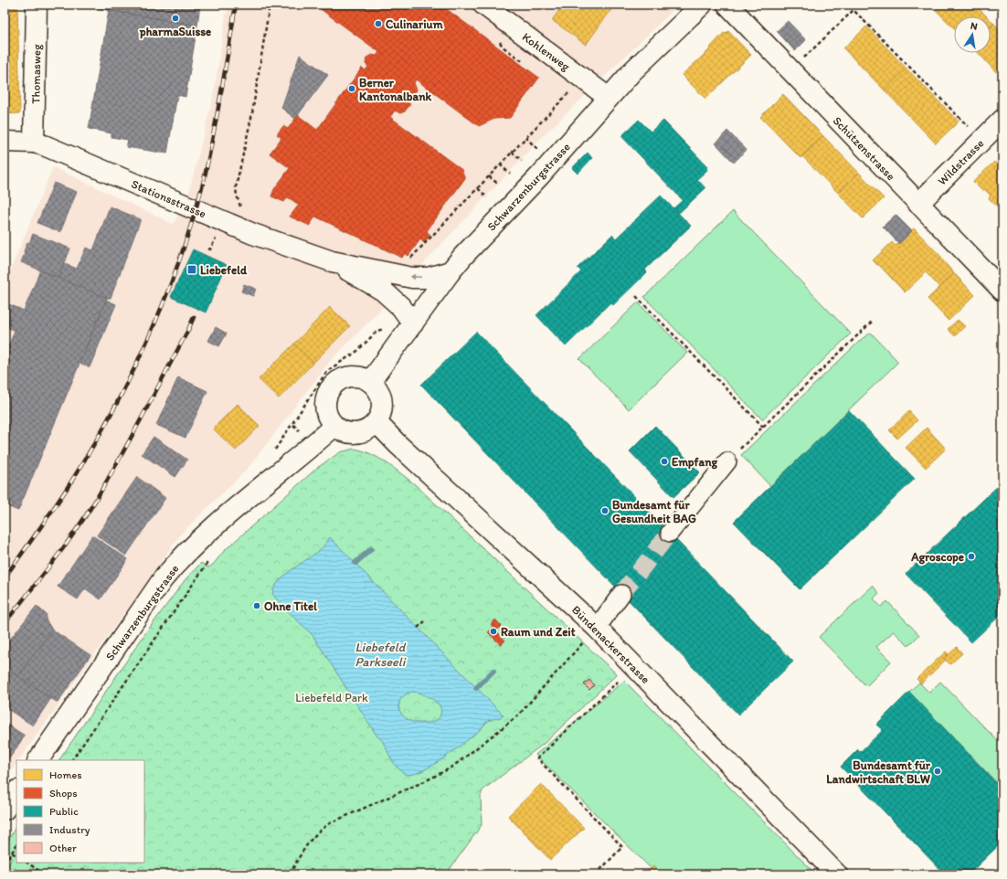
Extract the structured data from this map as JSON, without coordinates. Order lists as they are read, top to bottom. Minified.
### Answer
{"streets":{"street":["Kohlenweg","Thomasweg","Schützenstrasse","Wildstrasse","Schwarzenburgstrasse","Stationsstrasse","Bündenackerstrasse"]},"crossings":[["Kohlenweg","Schwarzenburgstrasse"],["Thomasweg","Stationsstrasse"],["Schützenstrasse","Wildstrasse"],["Schwarzenburgstrasse","Stationsstrasse"],["Schwarzenburgstrasse","Bündenackerstrasse"]],"water":["Liebefeld Parkseeli"],"parks":["Liebefeld Park"],"places":{"other":["pharmaSuisse","Culinarium","Berner Kantonalbank","Empfang","Bundesamt für Gesundheit BAG","Agroscope","Ohne Titel","Raum und Zeit","Bundesamt für Landwirtschaft BLW"],"transit":["Liebefeld"]},"legend":["Homes","Shops","Public","Industry","Other"],"north":"top"}
